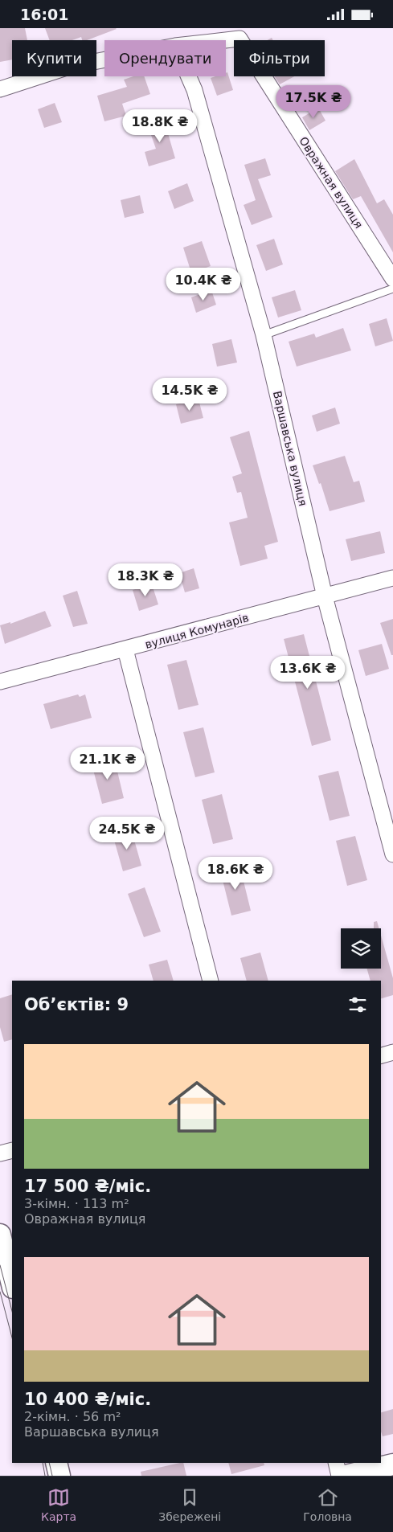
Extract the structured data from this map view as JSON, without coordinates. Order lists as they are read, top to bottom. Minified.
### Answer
{"streets":{"street":["Овражная вулиця","Варшавська вулиця","вулиця Комунарів"]},"crossings":[["Варшавська вулиця","вулиця Комунарів"]],"page":{"status":"16:01","chip":["Купити","Орендувати","Фільтри"],"price":["17.5K ₴","18.8K ₴","10.4K ₴","14.5K ₴","18.3K ₴","13.6K ₴","21.1K ₴","24.5K ₴","18.6K ₴"],"heading":"Об’єктів: 9","list":[{"name":"17 500 ₴/міс.","note":"3-кімн. · 113 m² · Овражная вулиця"},{"name":"10 400 ₴/міс.","note":"2-кімн. · 56 m² · Варшавська вулиця"}],"tabs":["Карта","Збережені","Головна"]}}
